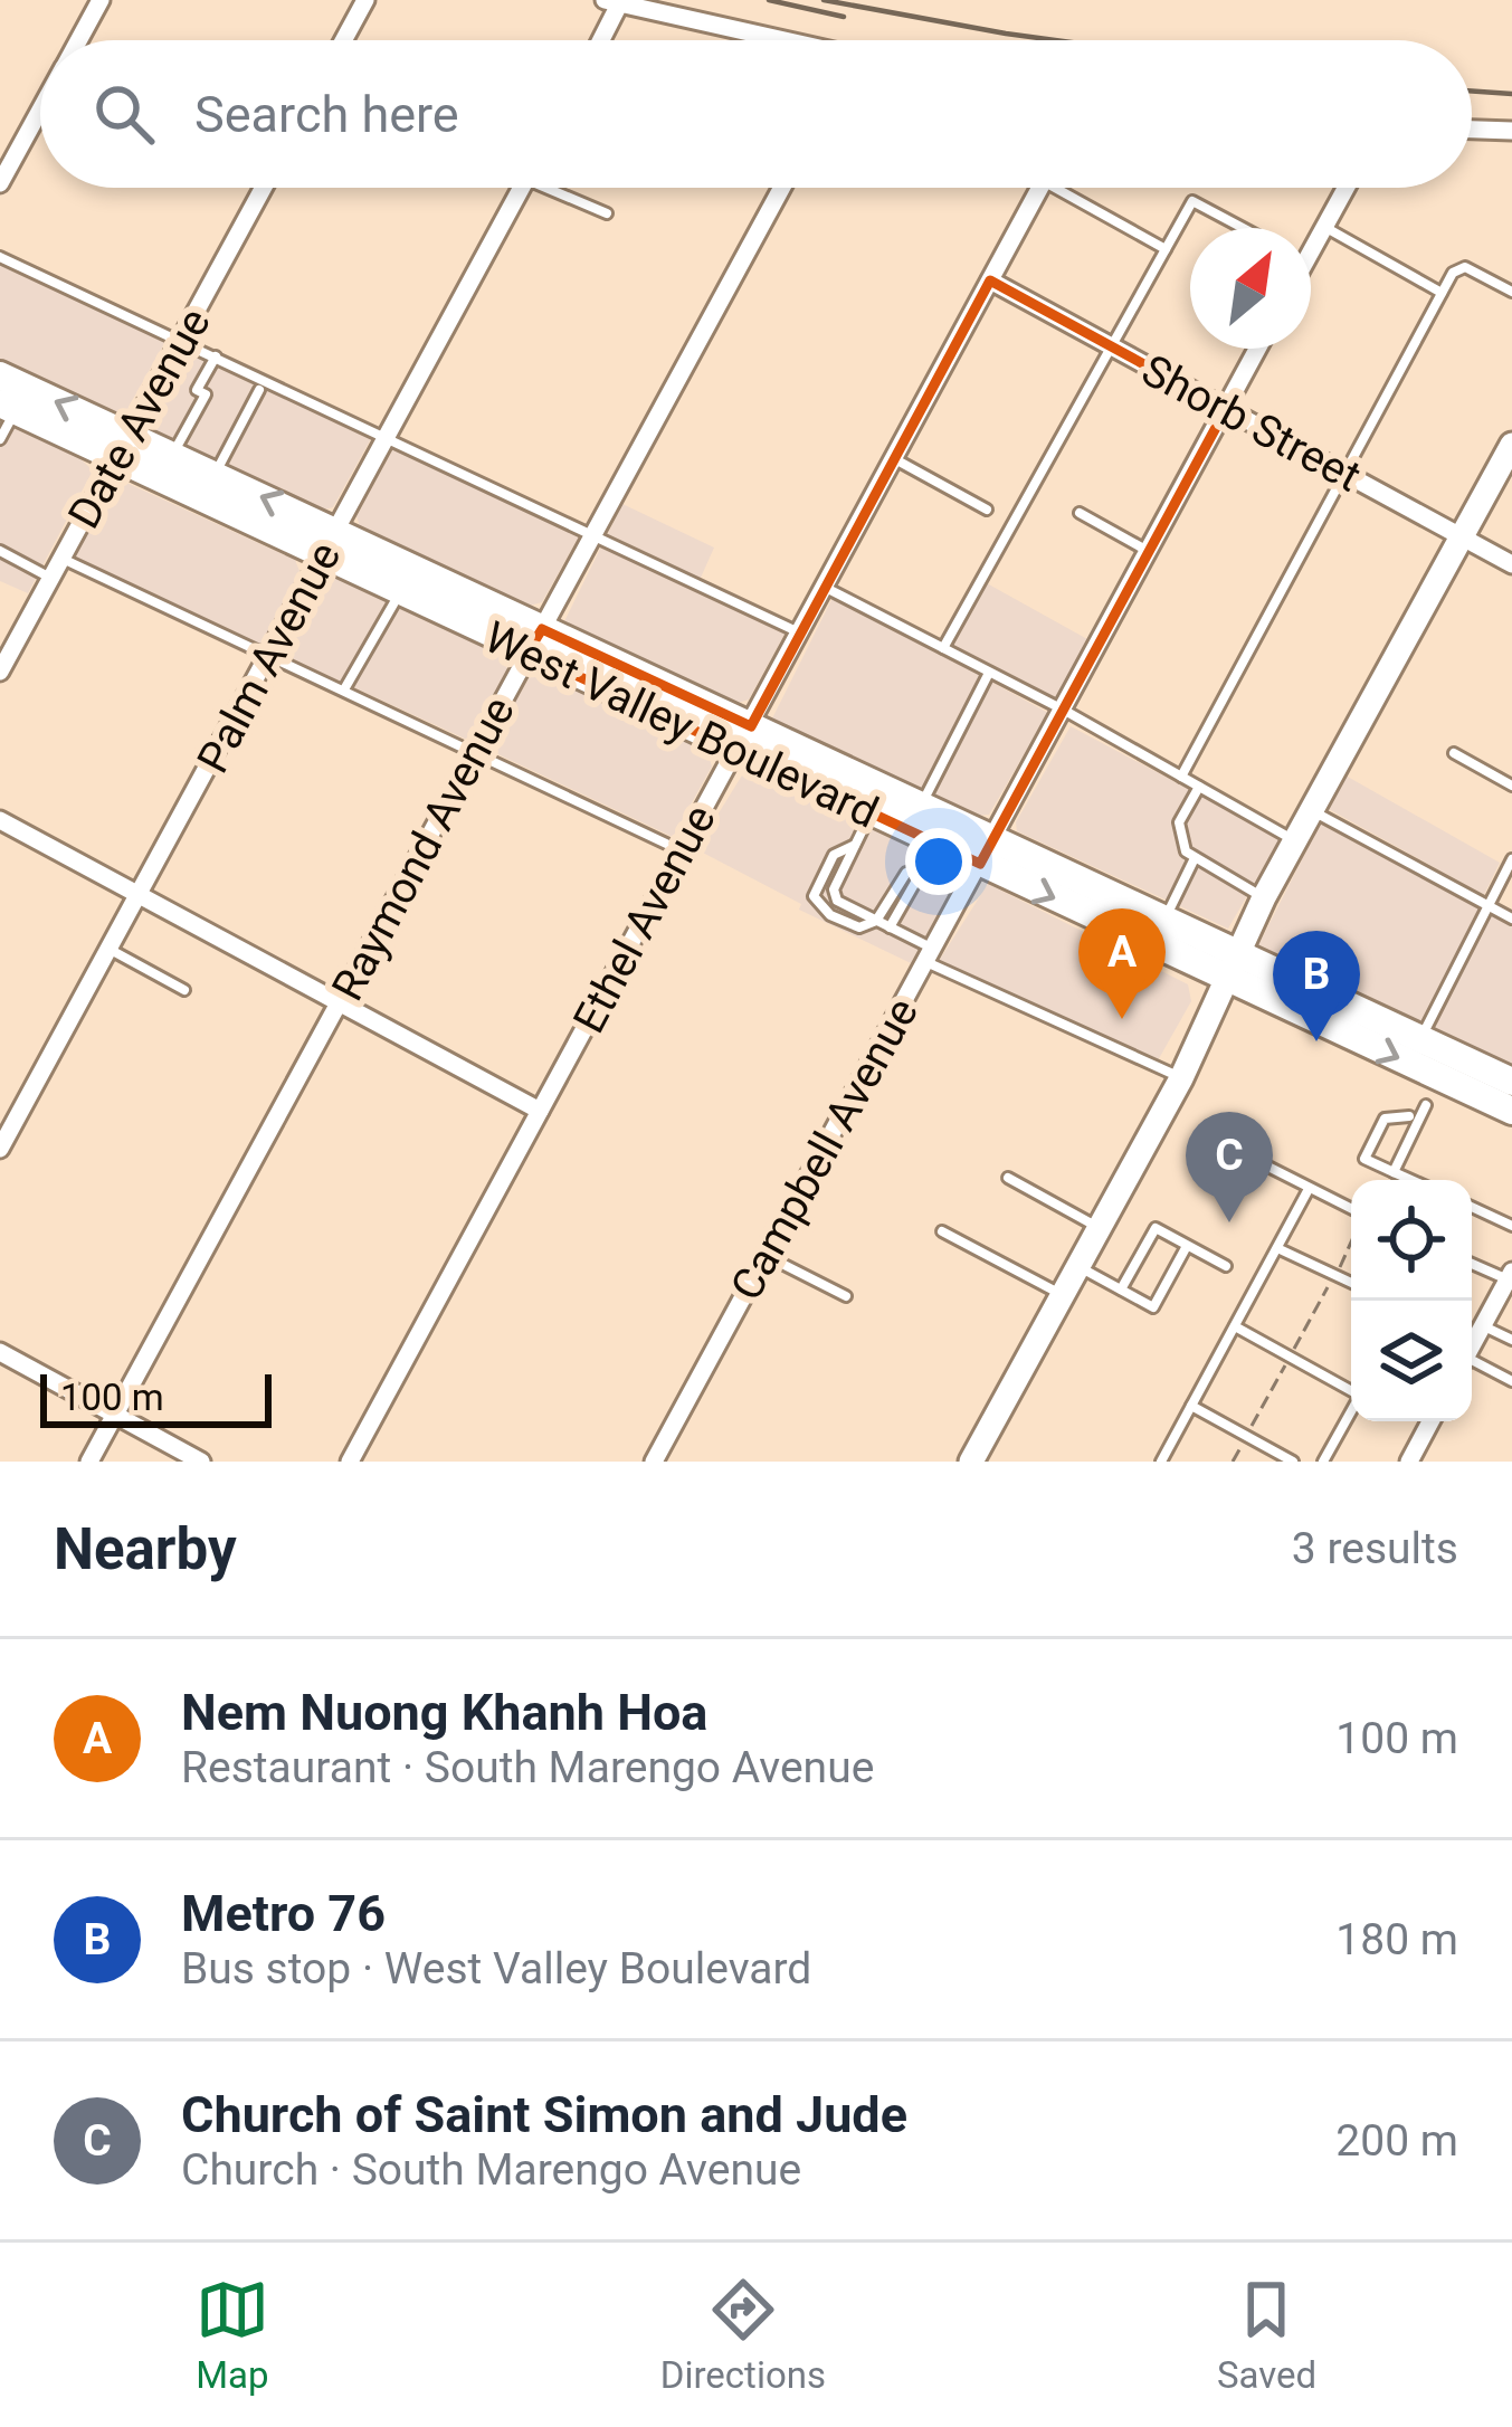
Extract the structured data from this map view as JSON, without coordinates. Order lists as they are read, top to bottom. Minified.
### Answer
{"streets":{"main road":["West Valley Boulevard"],"street":["Date Avenue","Shorb Street","Palm Avenue","Raymond Avenue","Ethel Avenue","Campbell Avenue"]},"crossings":[["Date Avenue","West Valley Boulevard"],["Shorb Street","Ethel Avenue"],["Shorb Street","Campbell Avenue"],["Palm Avenue","West Valley Boulevard"],["West Valley Boulevard","Raymond Avenue"],["West Valley Boulevard","Ethel Avenue"],["West Valley Boulevard","Campbell Avenue"]],"scale_bar":"100 m","north":"top right","page":{"search":"Search here","pins":["A","B","C"],"scale":"100 m","heading":["Nearby","3 results"],"list":[{"mark":"A","name":"Nem Nuong Khanh Hoa","note":"Restaurant · South Marengo Avenue","value":"100 m"},{"mark":"B","name":"Metro 76","note":"Bus stop · West Valley Boulevard","value":"180 m"},{"mark":"C","name":"Church of Saint Simon and Jude","note":"Church · South Marengo Avenue","value":"200 m"}],"nav":["Map","Directions","Saved"]}}
